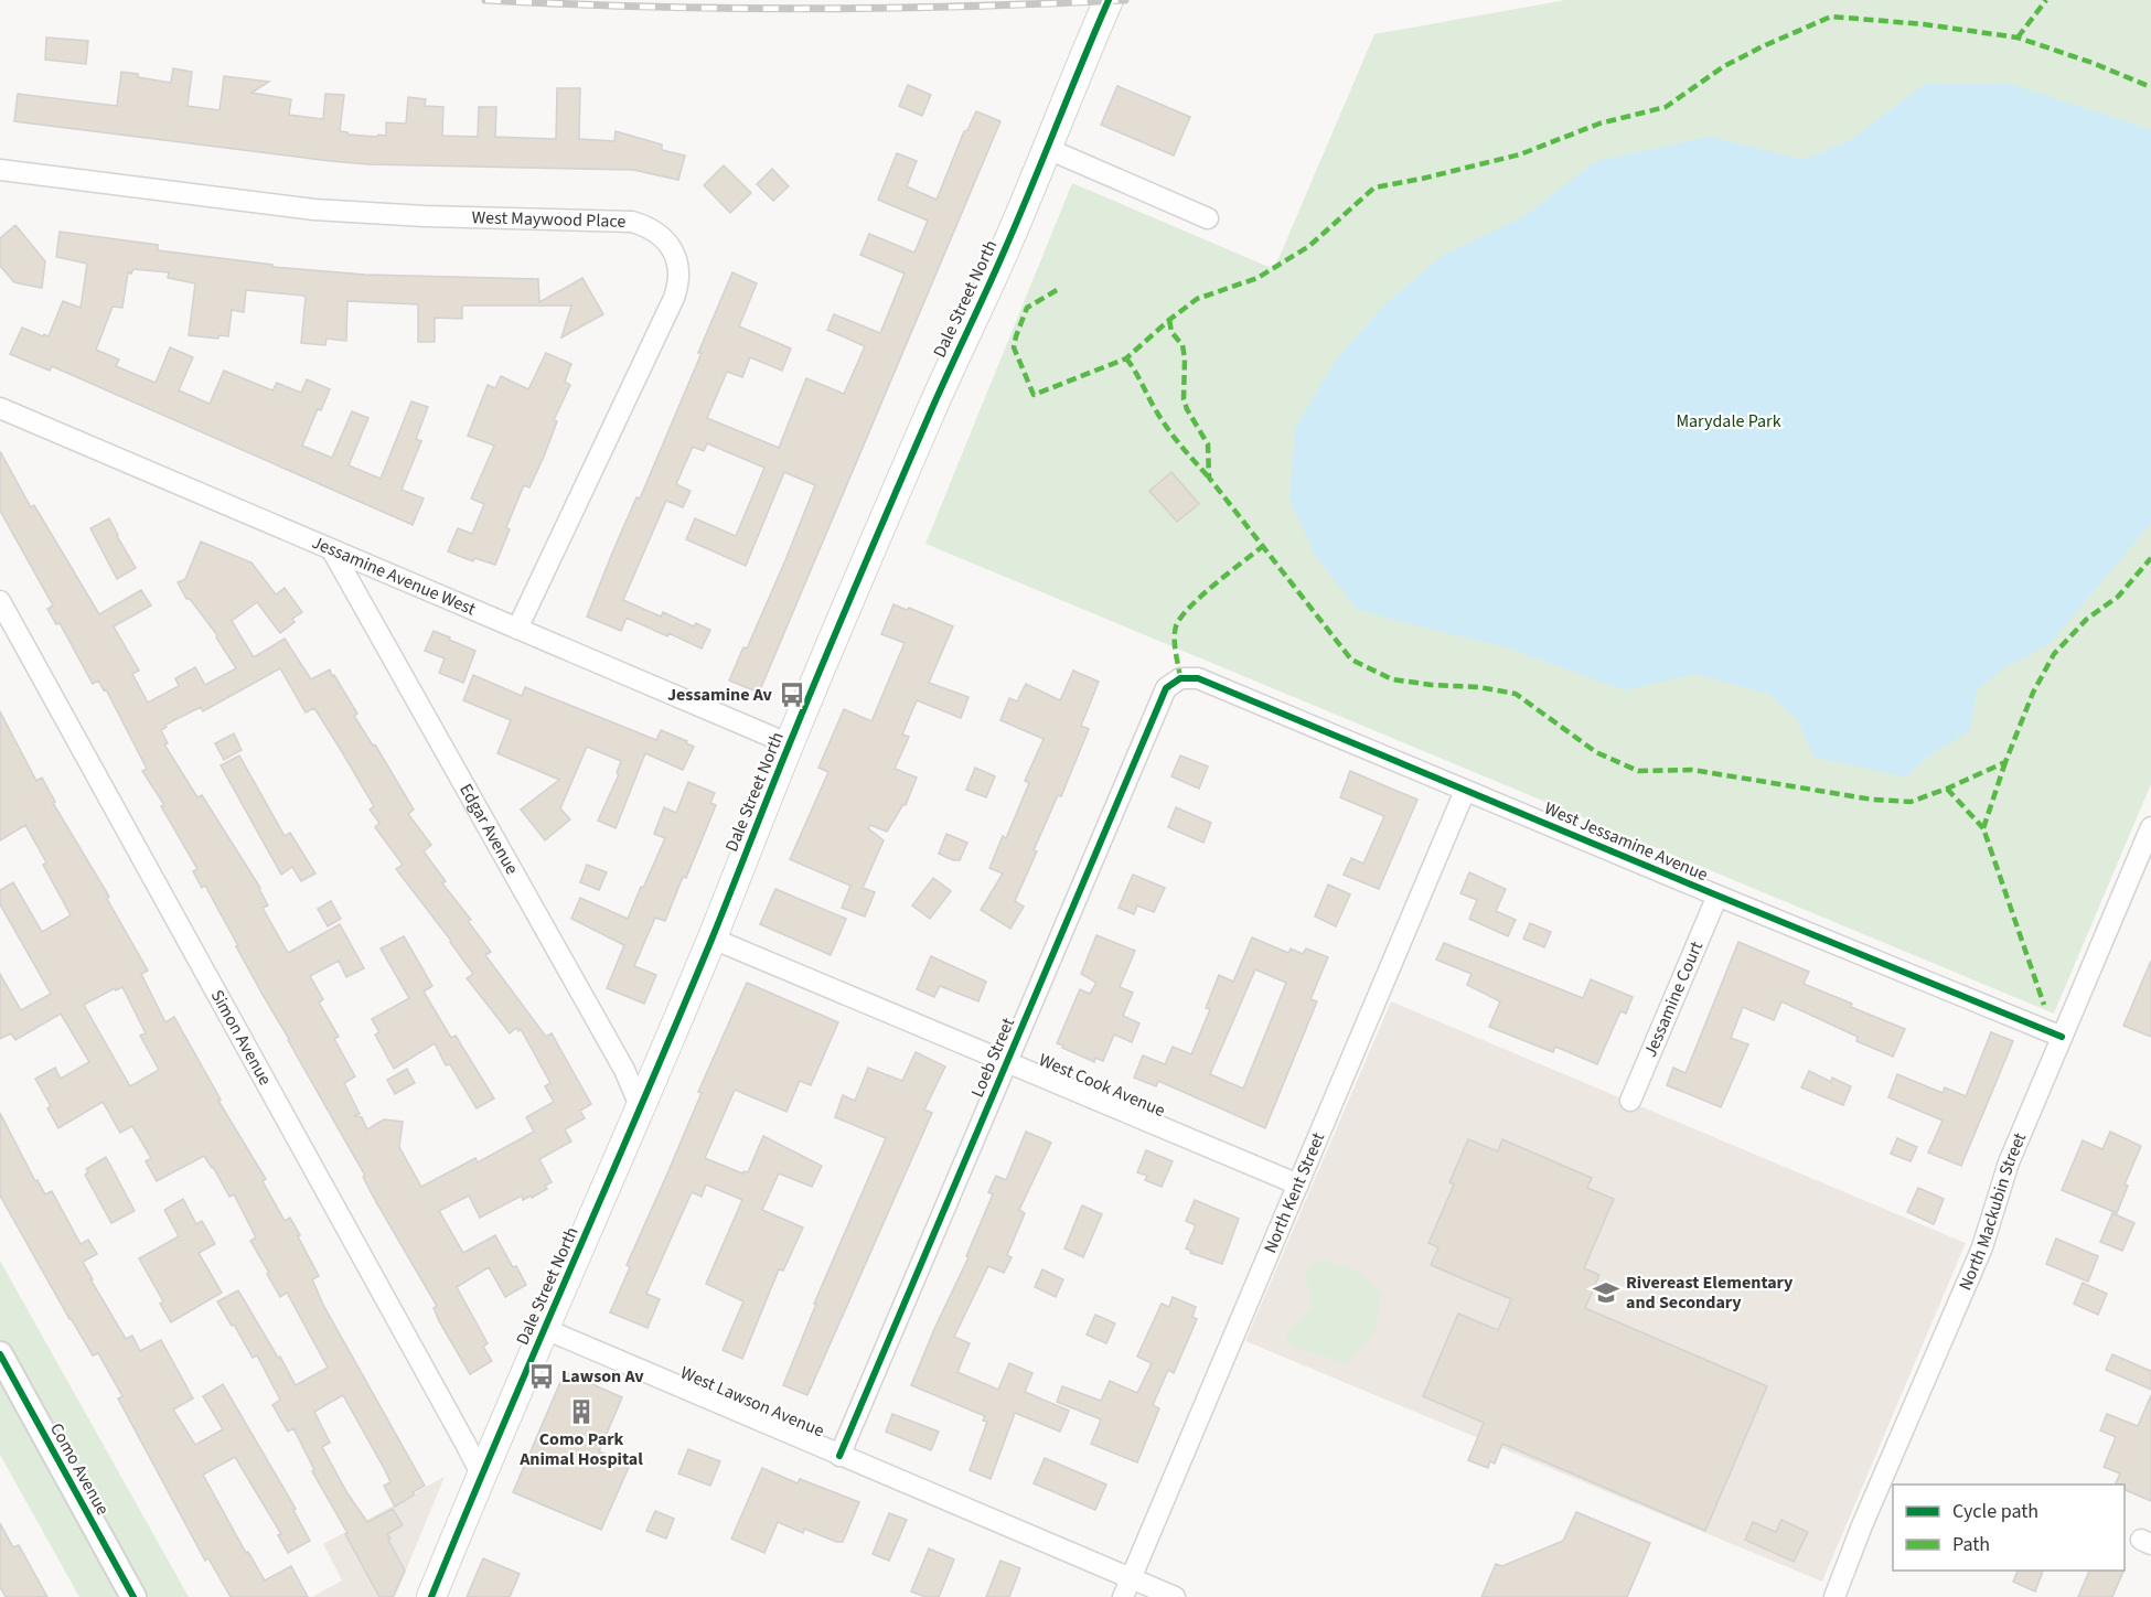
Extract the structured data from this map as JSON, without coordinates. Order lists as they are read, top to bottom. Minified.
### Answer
{"streets":{"main road":["Dale Street North"],"street":["West Maywood Place","Jessamine Avenue West","Edgar Avenue","West Jessamine Avenue","Jessamine Court","Simon Avenue","Loeb Street","West Cook Avenue","North Kent Street","North Mackubin Street","West Lawson Avenue","Como Avenue"]},"crossings":[["West Maywood Place","Jessamine Avenue West"],["Dale Street North","Jessamine Avenue West"],["Dale Street North","Edgar Avenue"],["Dale Street North","Simon Avenue"],["Dale Street North","West Cook Avenue"],["Dale Street North","West Lawson Avenue"],["Jessamine Avenue West","Edgar Avenue"],["West Jessamine Avenue","Jessamine Court"],["West Jessamine Avenue","Loeb Street"],["West Jessamine Avenue","North Kent Street"],["West Jessamine Avenue","North Mackubin Street"],["Loeb Street","West Cook Avenue"],["Loeb Street","West Lawson Avenue"],["West Cook Avenue","North Kent Street"],["North Kent Street","West Lawson Avenue"]],"parks":["Marydale Park"],"places":{"bus stop":["Jessamine Av","Lawson Av"],"school or university":["Rivereast Elementary and Secondary"],"building":["Como Park Animal Hospital"]},"legend":["Cycle path","Path"]}
